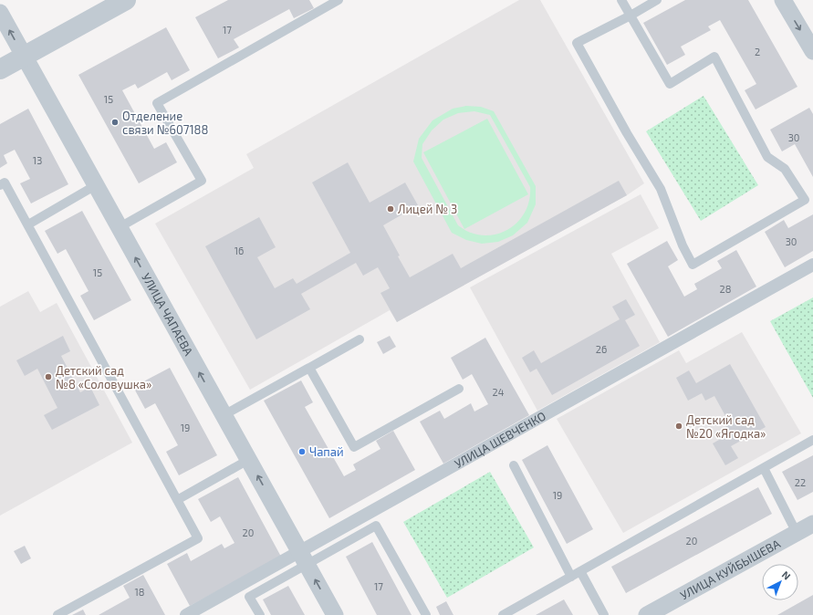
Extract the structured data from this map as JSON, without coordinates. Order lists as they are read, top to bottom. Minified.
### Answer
{"streets":{"street":["УЛИЦА ЧАПАЕВА","УЛИЦА ШЕВЧЕНКО","УЛИЦА КУЙБЫШЕВА"]},"crossings":[["УЛИЦА ЧАПАЕВА","УЛИЦА ШЕВЧЕНКО"]],"one_way":["УЛИЦА ЧАПАЕВА"],"places":["Отделение связи №607188","Лицей № 3","Детский сад №8 «Соловушка»","Детский сад №20 «Ягодка»","Чапай"],"house_numbers":["17","2","15","30","13","30","16","15","28","26","24","19","22","19","20","20","17","18"],"north":"top right"}
